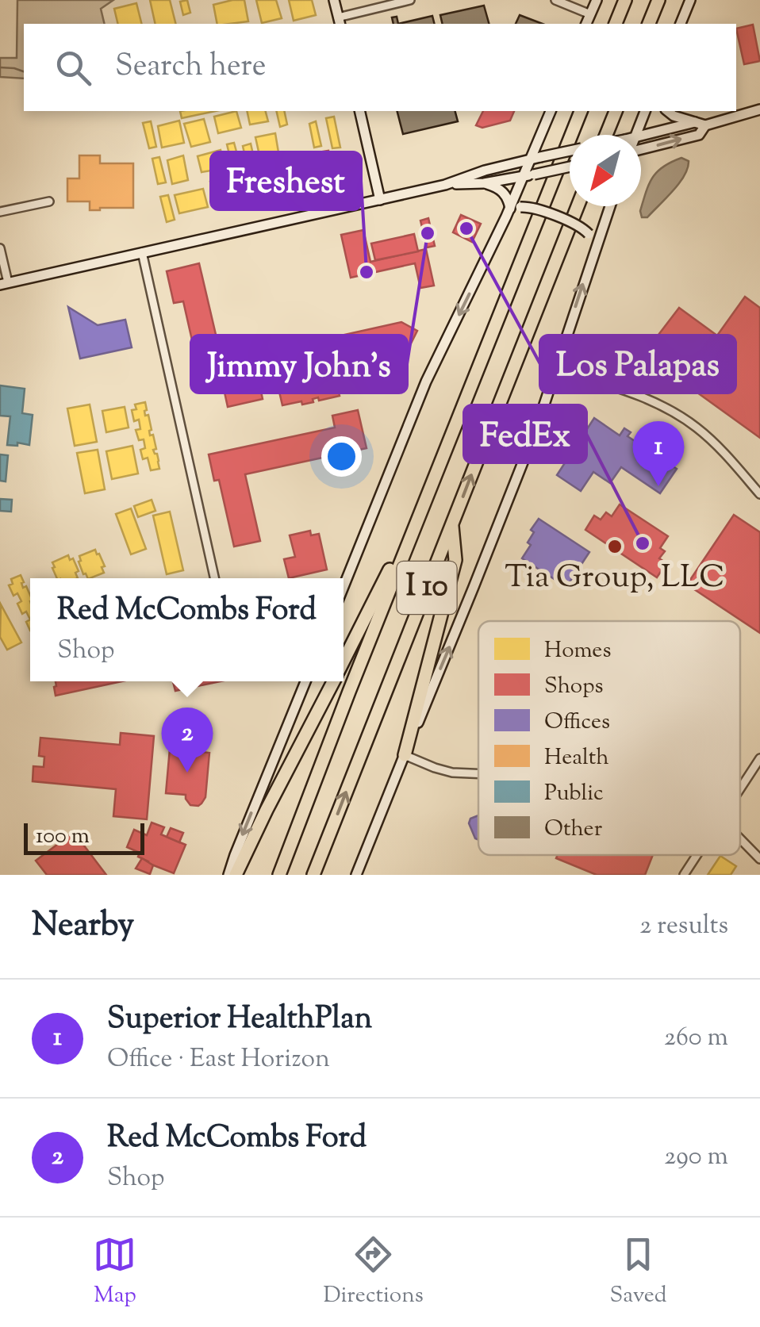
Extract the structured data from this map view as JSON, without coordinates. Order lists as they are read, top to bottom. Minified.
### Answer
{"streets":{"highway":["I 10"]},"places":["Los Palapas","Jimmy John's","Freshest","FedEx","Tia Group, LLC"],"legend":["Homes","Shops","Offices","Health","Public","Other"],"scale_bar":"100 m","north":"bottom left","page":{"search":"Search here","pins":["1","2"],"popup":["Red McCombs Ford","Shop"],"scale":"100 m","heading":["Nearby","2 results"],"list":[{"mark":"1","name":"Superior HealthPlan","note":"Office · East Horizon","value":"260 m"},{"mark":"2","name":"Red McCombs Ford","note":"Shop","value":"290 m"}],"nav":["Map","Directions","Saved"]}}
